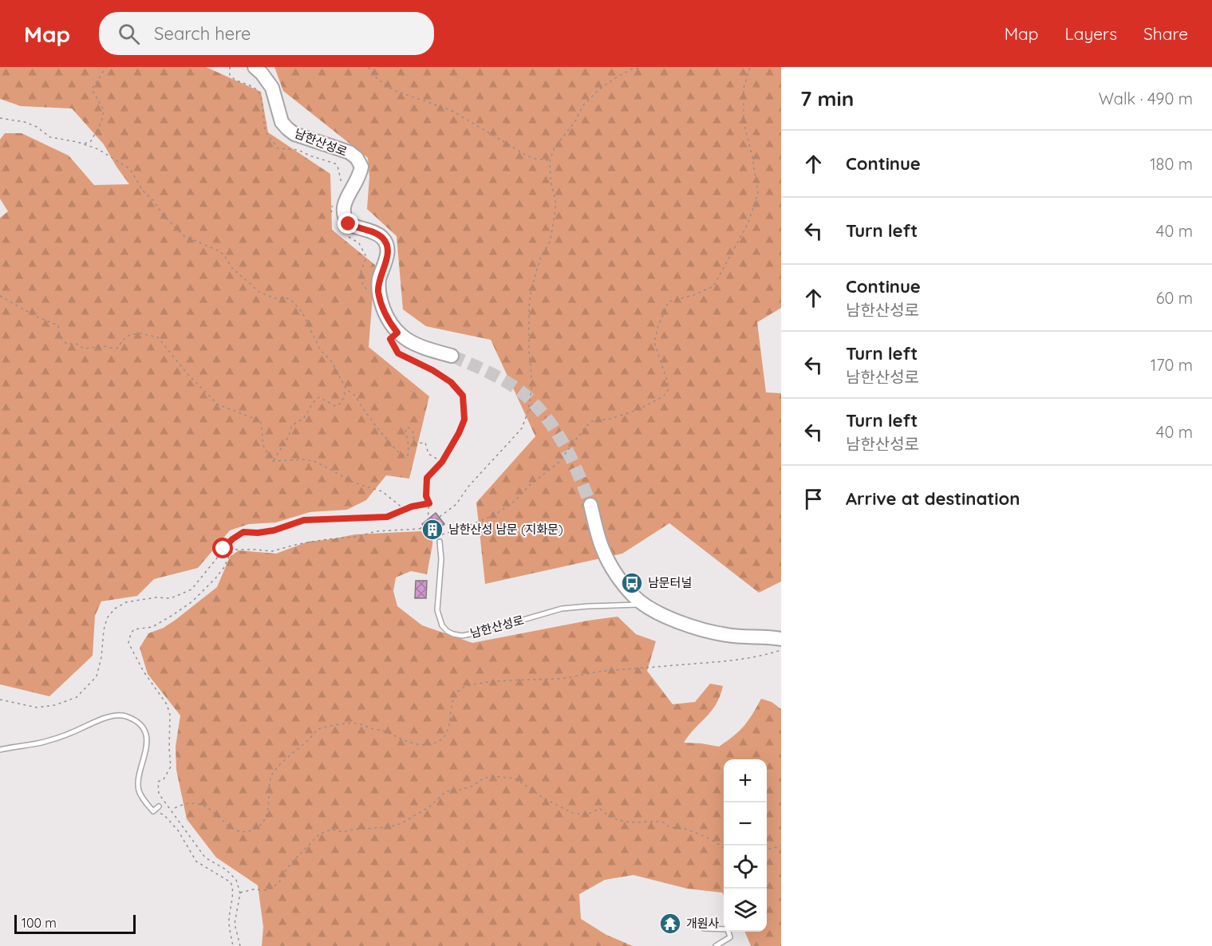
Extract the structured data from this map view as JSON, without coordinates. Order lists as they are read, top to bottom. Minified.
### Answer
{"streets":{"main road":["남한산성로"]},"places":{"building":["남한산성 남문 (지화문)"],"bus stop":["남문터널"],"temple":["개원사"]},"scale_bar":"100 m","page":{"header":"Map","search":"Search here","nav":["Map","Layers","Share"],"heading":["7 min","Walk · 490 m"],"list":[["Continue","180 m"],["Turn left","40 m"],["Continue","남한산성로","60 m"],["Turn left","남한산성로","170 m"],["Turn left","남한산성로","40 m"],"Arrive at destination"],"map_buttons":["+","−"],"scale":"100 m"}}
